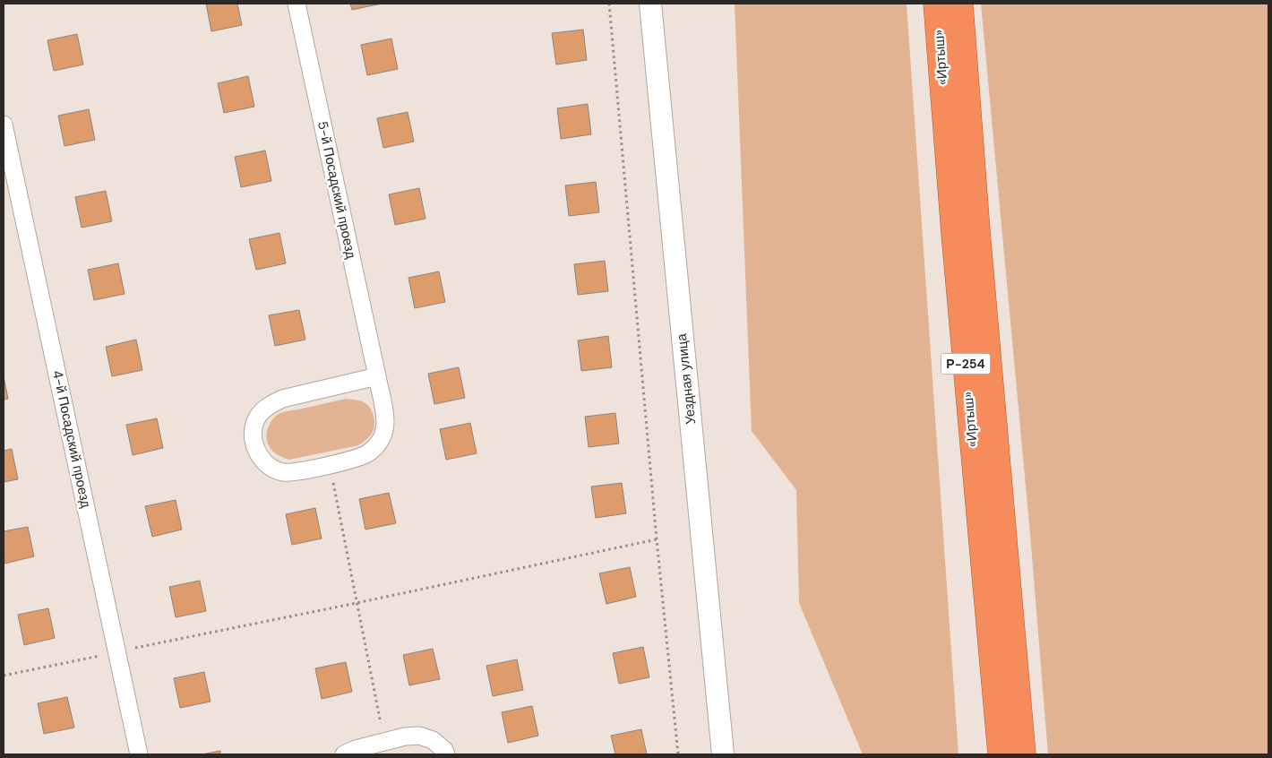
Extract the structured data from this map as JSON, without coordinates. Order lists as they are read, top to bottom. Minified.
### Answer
{"streets":{"highway":["«Иртыш»","Р-254"],"street":["5-й Посадский проезд","Уездная улица","4-й Посадский проезд"]}}
